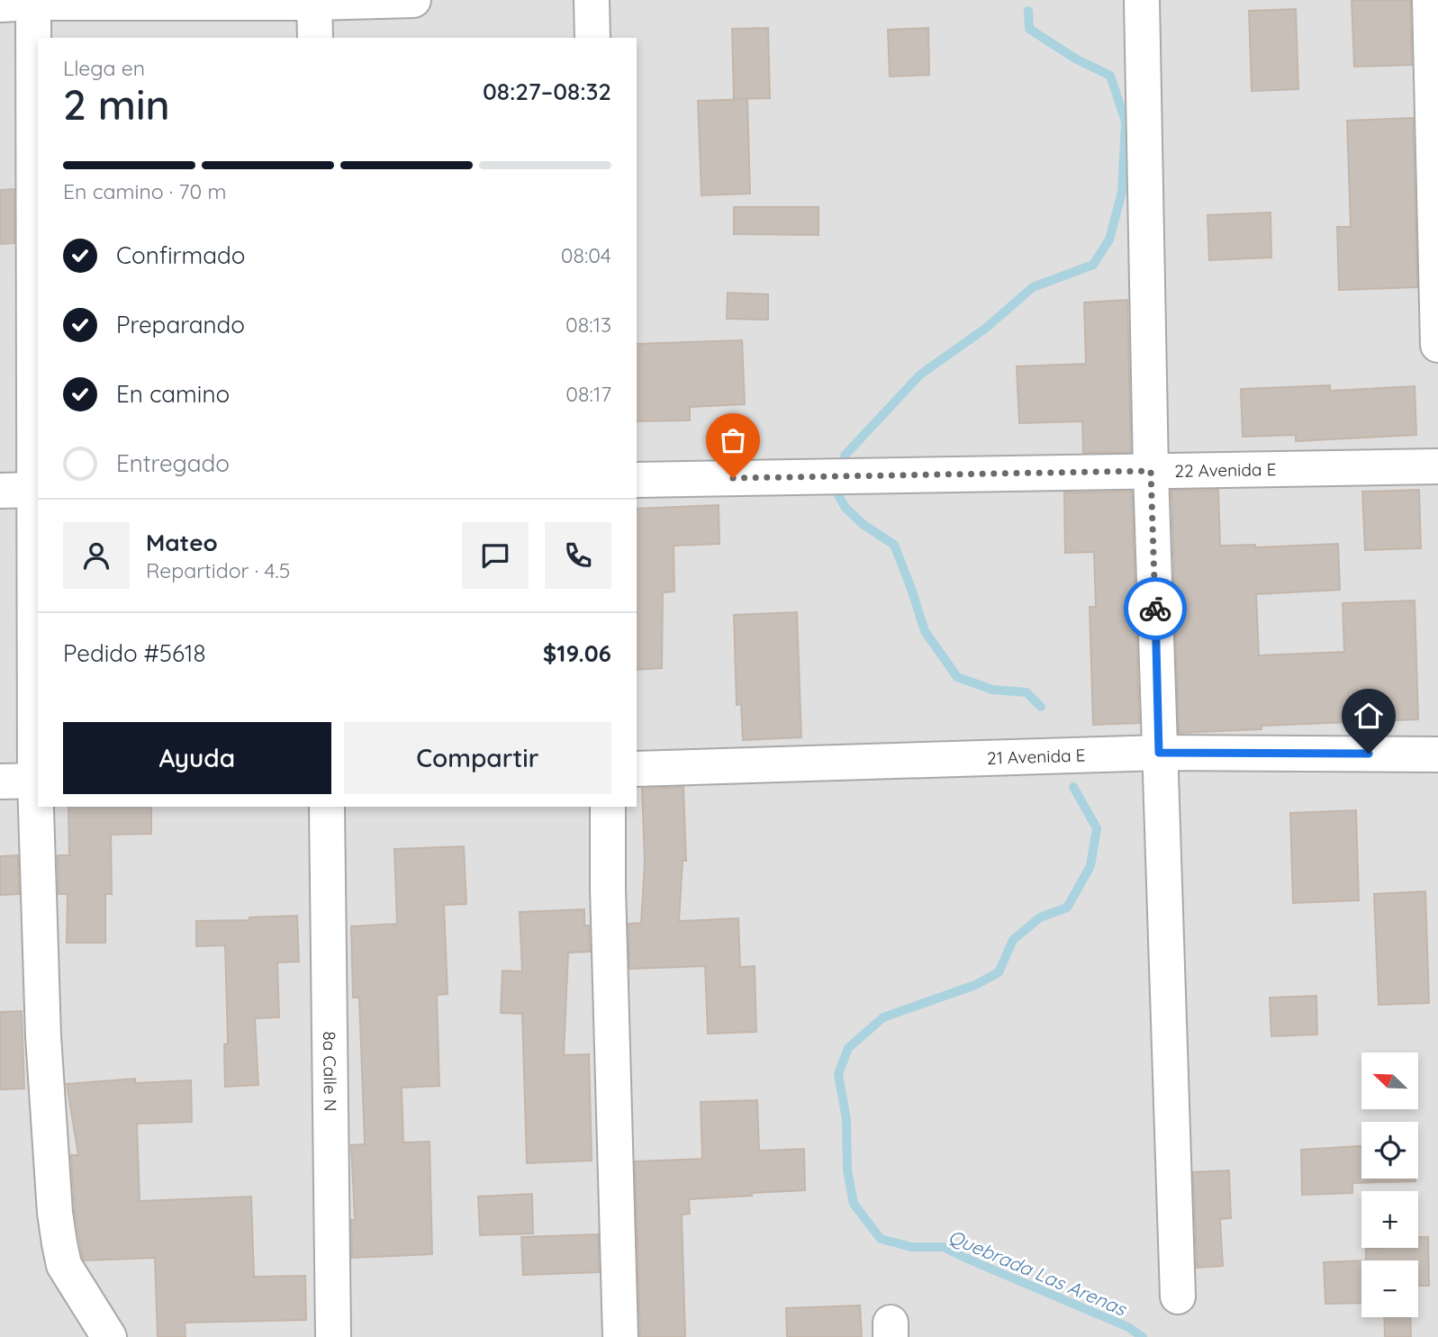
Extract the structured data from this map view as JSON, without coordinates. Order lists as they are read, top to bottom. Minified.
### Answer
{"streets":{"street":["22 Avenida E","21 Avenida E","8a Calle N"]},"water":["Quebrada Las Arenas"],"north":"top left","page":{"heading":["2 min","Llega en","08:27–08:32"],"panel":["Mateo","Repartidor · 4.5","Pedido #5618","$19.06"],"bar":"En camino · 70 m","list":[["Confirmado","08:04"],["Preparando","08:13"],["En camino","08:17"],"Entregado"],"buttons":["Ayuda","Compartir"],"map_buttons":["+","−"]}}
